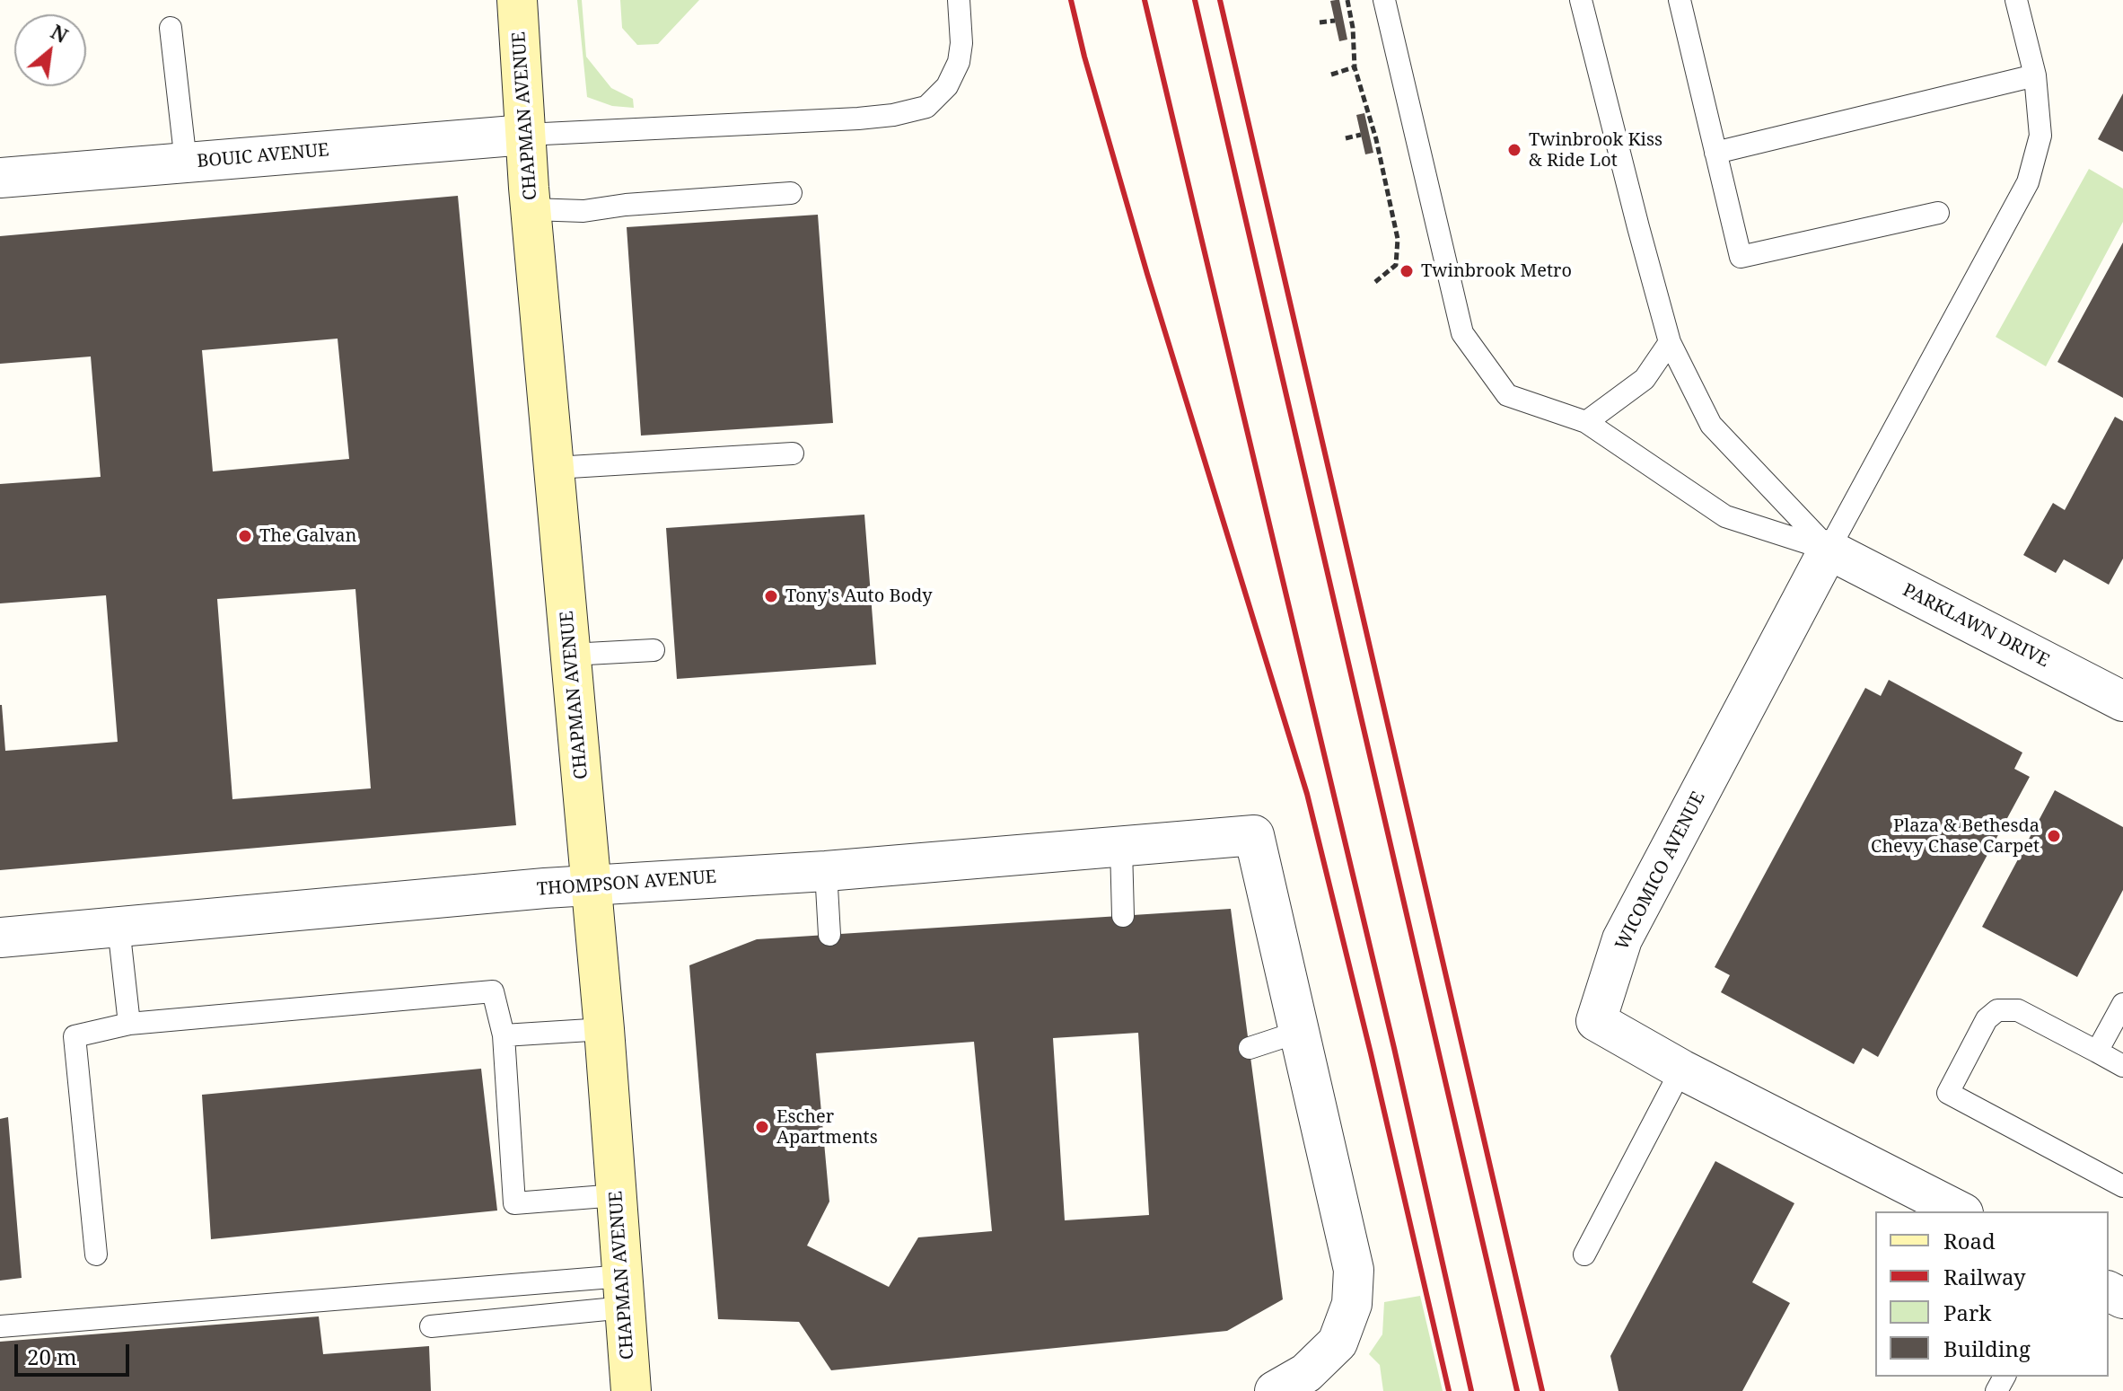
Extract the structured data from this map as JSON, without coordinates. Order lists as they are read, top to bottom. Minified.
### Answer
{"streets":{"street":["CHAPMAN AVENUE","BOUIC AVENUE","PARKLAWN DRIVE","WICOMICO AVENUE","THOMPSON AVENUE"]},"crossings":[["CHAPMAN AVENUE","BOUIC AVENUE"],["CHAPMAN AVENUE","THOMPSON AVENUE"],["PARKLAWN DRIVE","WICOMICO AVENUE"]],"places":["Twinbrook Kiss & Ride Lot","Twinbrook Metro","The Galvan","Tony's Auto Body","Plaza & Bethesda Chevy Chase Carpet","Escher Apartments"],"legend":["Road","Railway","Park","Building"],"scale_bar":"20 m","north":"top right"}
